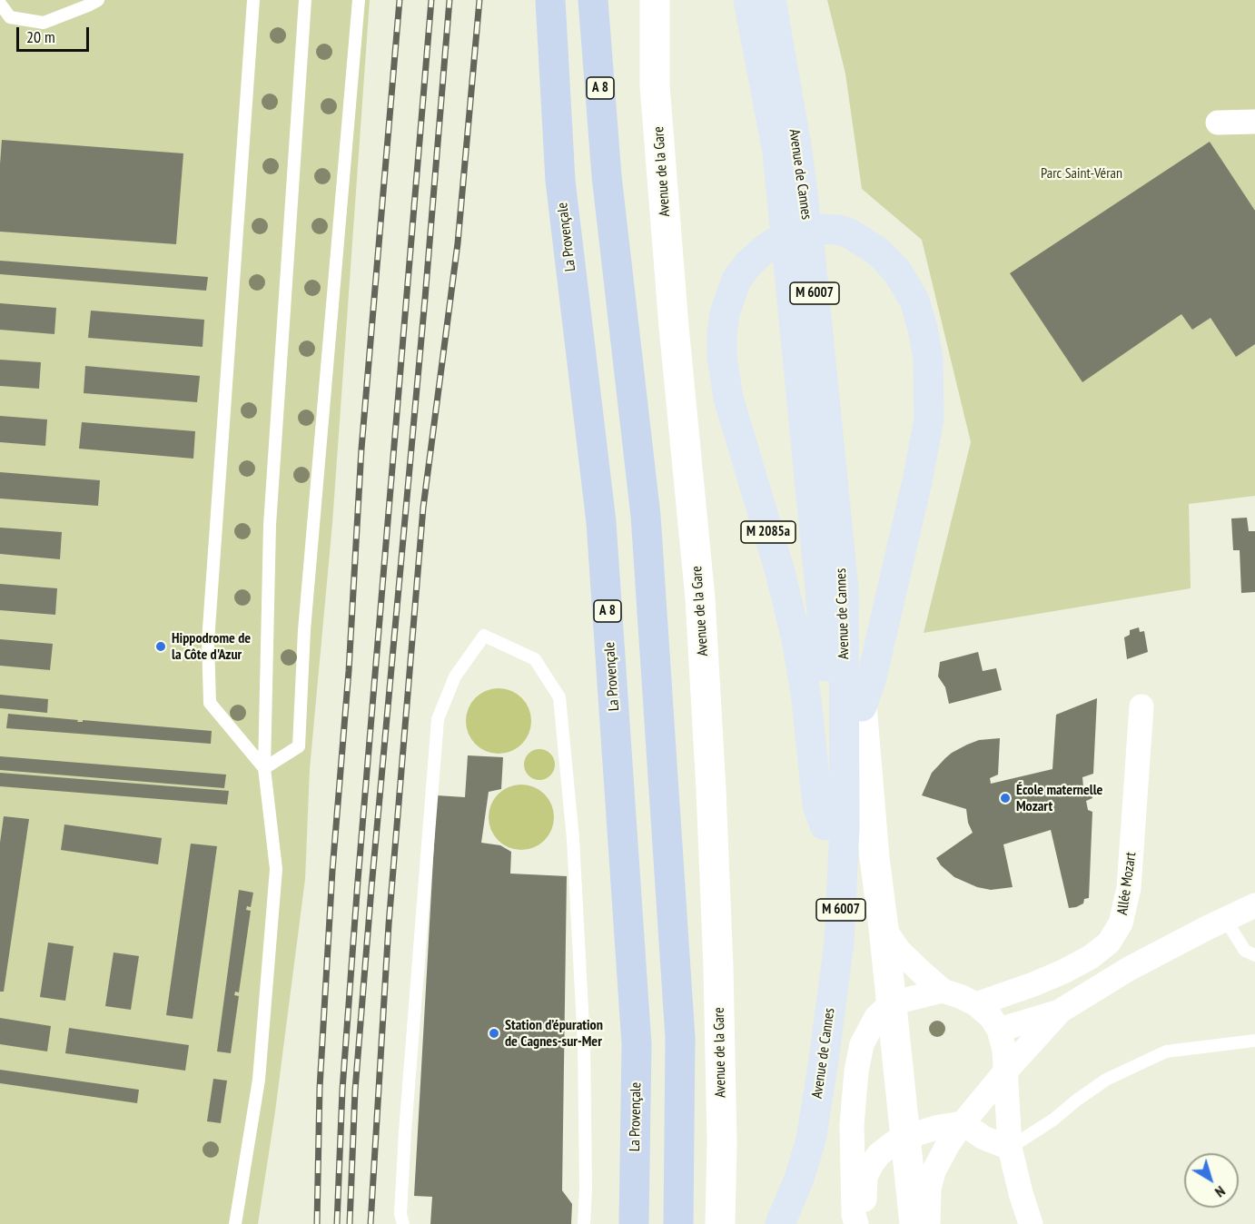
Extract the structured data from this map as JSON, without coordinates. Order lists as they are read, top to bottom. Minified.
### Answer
{"streets":{"highway":["A 8","La Provençale"],"main road":["Avenue de la Gare","Avenue de Cannes","M 6007","M 2085a"],"street":["Allée Mozart"]},"crossings":[["Avenue de Cannes","M 2085a"]],"parks":["Parc Saint-Véran"],"places":["Hippodrome de la Côte d'Azur","École maternelle Mozart","Station d’épuration de Cagnes-sur-Mer"],"scale_bar":"20 m","north":"bottom right"}
